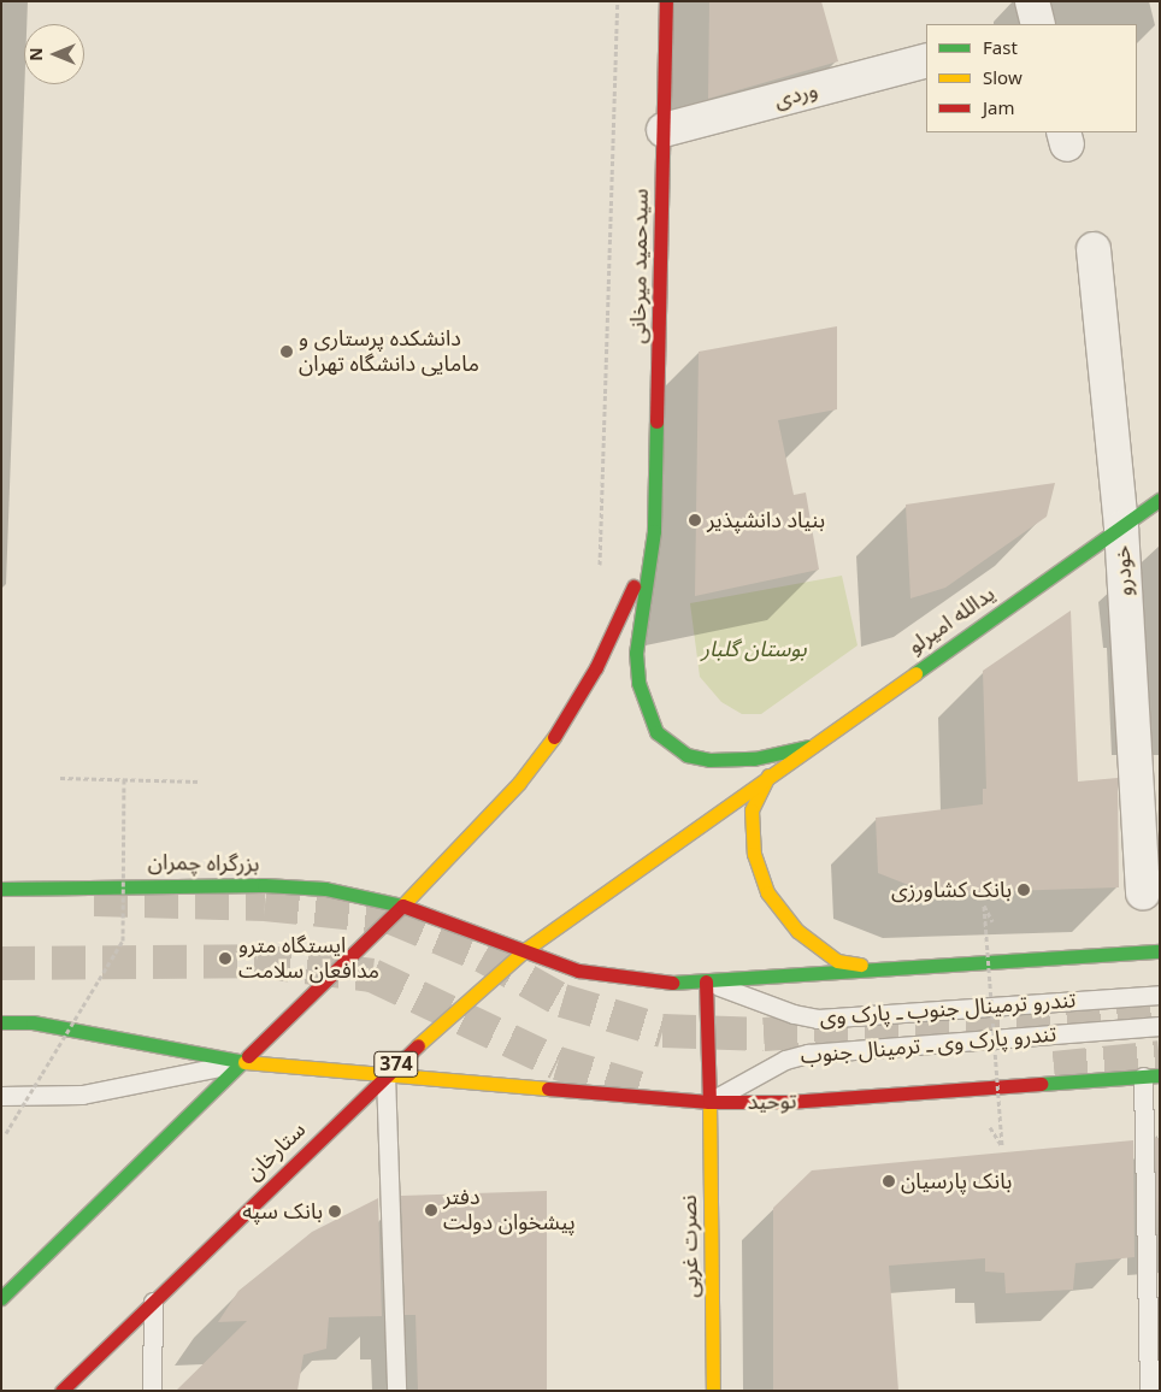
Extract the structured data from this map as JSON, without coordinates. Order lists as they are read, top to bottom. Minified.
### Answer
{"streets":{"main road":["سیدحمید میرخانی","یدالله امیرلو","بزرگراه چمران","374","توحید","ستارخان","نصرت غربی"],"street":["وردی","خودرو"],"lane":["تندرو ترمینال جنوب ـ پارک وی","تندرو پارک وی ـ ترمینال جنوب"]},"crossings":[["وردی","سیدحمید میرخانی"],["خودرو","یدالله امیرلو"],["یدالله امیرلو","ستارخان"],["تندرو ترمینال جنوب ـ پارک وی","نصرت غربی"],["تندرو پارک وی ـ ترمینال جنوب","توحید"],["تندرو پارک وی ـ ترمینال جنوب","نصرت غربی"],["توحید","ستارخان"],["توحید","نصرت غربی"]],"parks":["بوستان گلبار"],"places":["دانشکده پرستاری و مامایی دانشگاه تهران","بنیاد دانشپذیر","بانک کشاورزی","ایستگاه مترو مدافعان سلامت","بانک پارسیان","دفتر پیشخوان دولت","بانک سپه"],"legend":["Fast","Slow","Jam"],"north":"left"}
